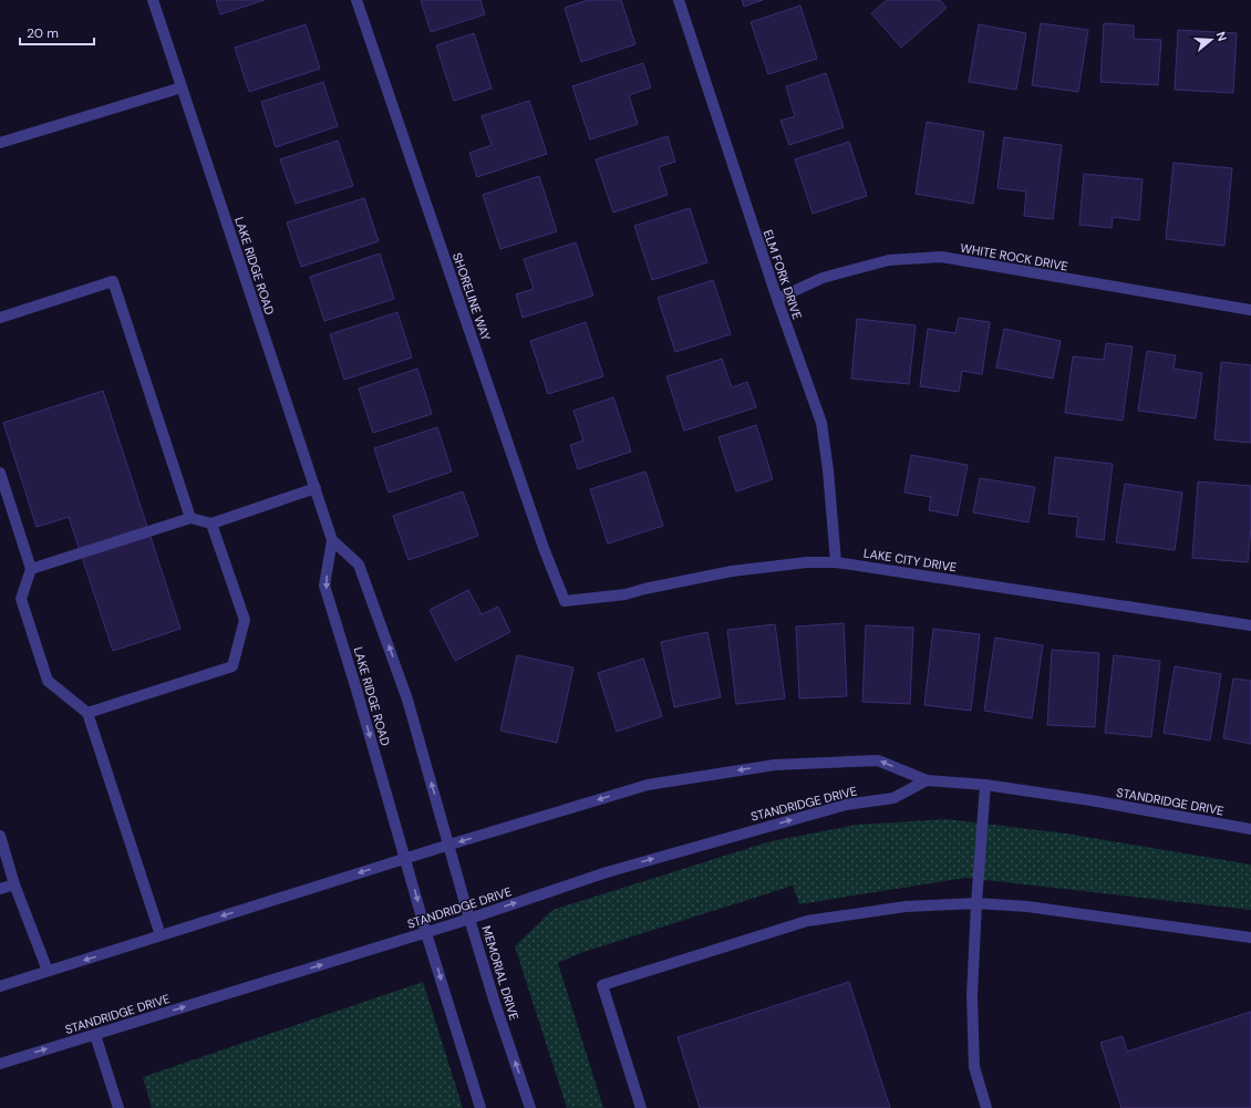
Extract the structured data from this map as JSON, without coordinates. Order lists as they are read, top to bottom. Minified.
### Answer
{"streets":{"street":["WHITE ROCK DRIVE","LAKE RIDGE ROAD","ELM FORK DRIVE","SHORELINE WAY","LAKE CITY DRIVE","STANDRIDGE DRIVE","MEMORIAL DRIVE"]},"crossings":[["WHITE ROCK DRIVE","ELM FORK DRIVE"],["LAKE RIDGE ROAD","STANDRIDGE DRIVE"],["LAKE RIDGE ROAD","MEMORIAL DRIVE"],["ELM FORK DRIVE","LAKE CITY DRIVE"],["SHORELINE WAY","LAKE CITY DRIVE"],["STANDRIDGE DRIVE","MEMORIAL DRIVE"]],"scale_bar":"20 m","north":"right"}
